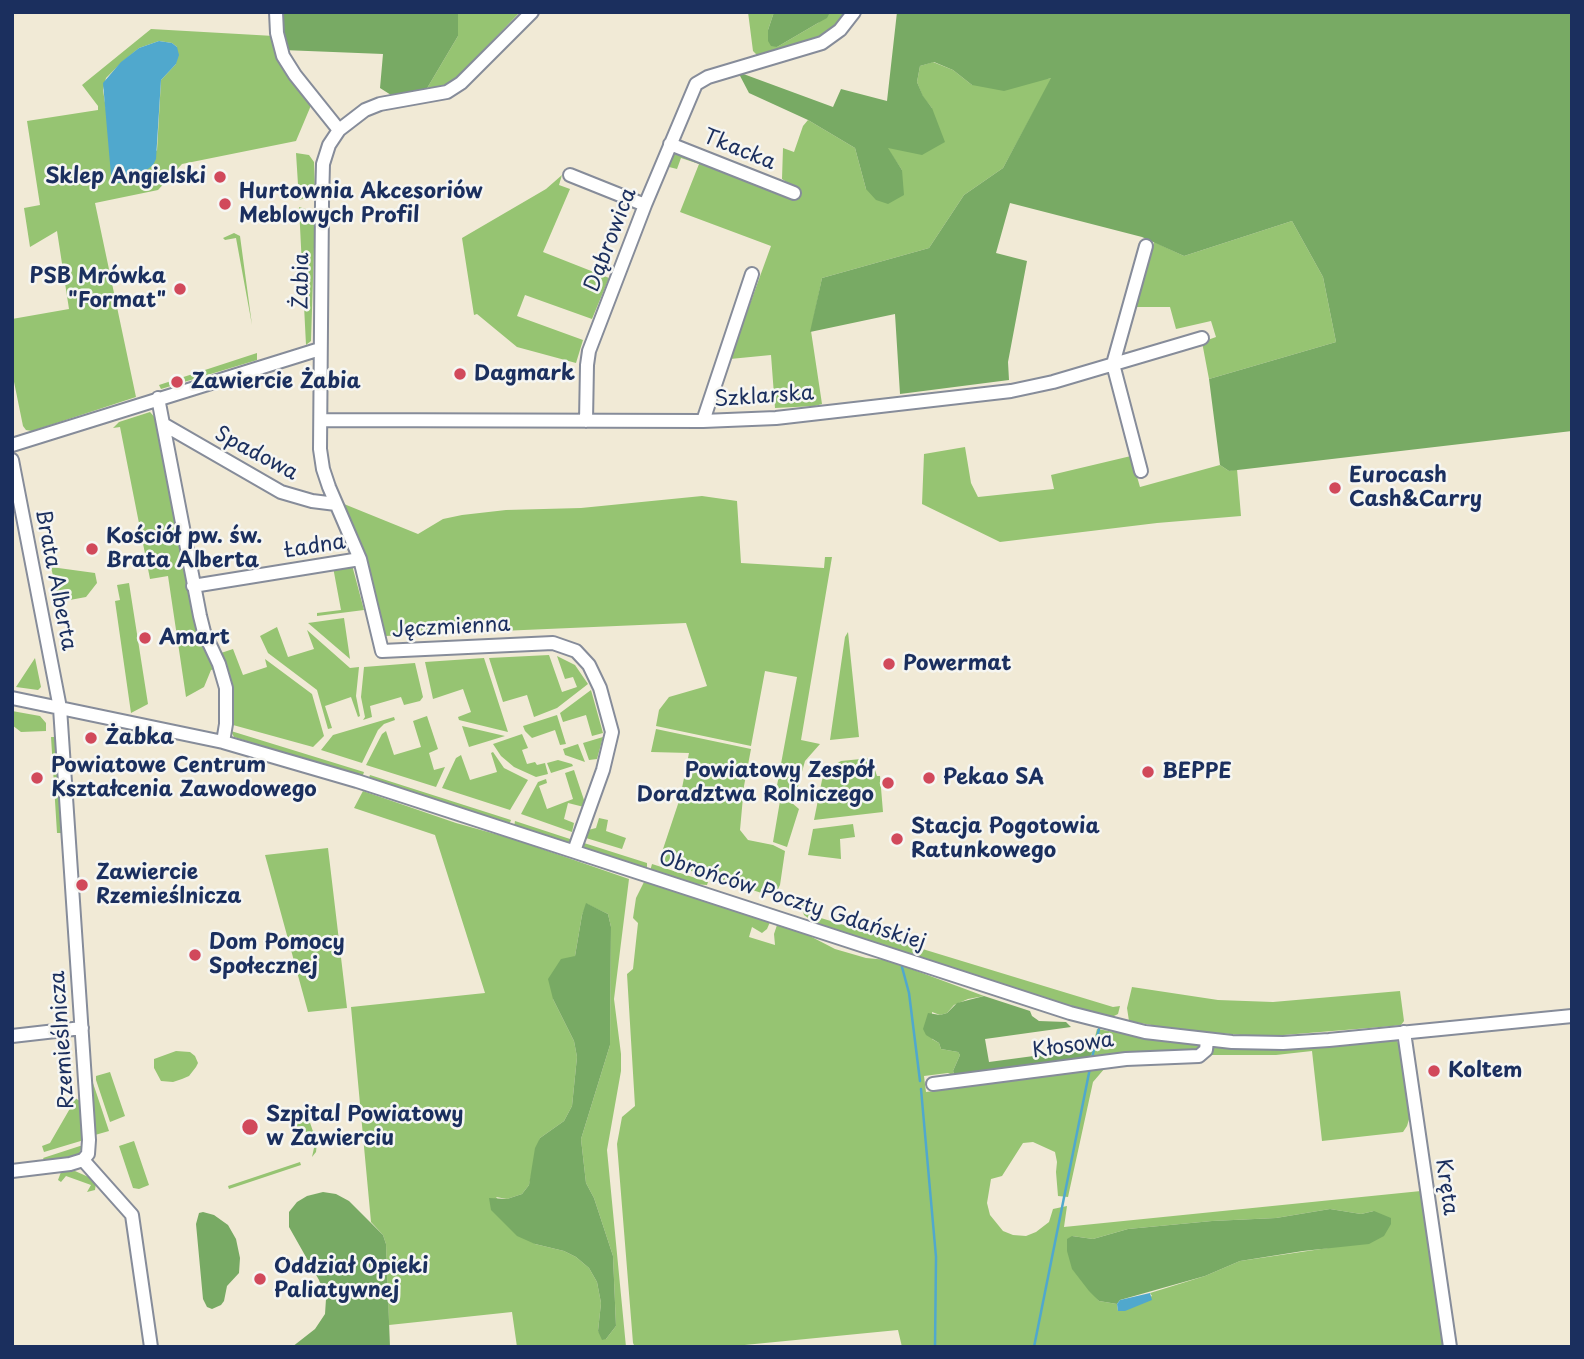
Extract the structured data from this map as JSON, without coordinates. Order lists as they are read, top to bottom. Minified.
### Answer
{"streets":{"street":["Tkacka","Dąbrowica","Żabia","Szklarska","Spadowa","Ładna","Brata Alberta","Jęczmienna","Obrońców Poczty Gdańskiej","Rzemieślnicza","Kłosowa","Kręta"]},"crossings":[["Tkacka","Dąbrowica"],["Dąbrowica","Szklarska"],["Żabia","Jęczmienna"],["Szklarska","Jęczmienna"],["Spadowa","Jęczmienna"],["Ładna","Jęczmienna"],["Brata Alberta","Obrońców Poczty Gdańskiej"],["Brata Alberta","Rzemieślnicza"],["Jęczmienna","Obrońców Poczty Gdańskiej"],["Obrońców Poczty Gdańskiej","Rzemieślnicza"],["Obrońców Poczty Gdańskiej","Kłosowa"],["Obrońców Poczty Gdańskiej","Kręta"]],"places":["Sklep Angielski","Hurtownia Akcesoriów Meblowych Profil","PSB Mrówka \"Format\"","Dagmark","Zawiercie Żabia","Eurocash Cash&Carry","Kościół pw. św. Brata Alberta","Amart","Powermat","Żabka","BEPPE","Powiatowe Centrum Kształcenia Zawodowego","Pekao SA","Powiatowy Zespół Doradztwa Rolniczego","Stacja Pogotowia Ratunkowego","Zawiercie Rzemieślnicza","Dom Pomocy Społecznej","Koltem","Szpital Powiatowy w Zawierciu","Oddział Opieki Paliatywnej"]}
